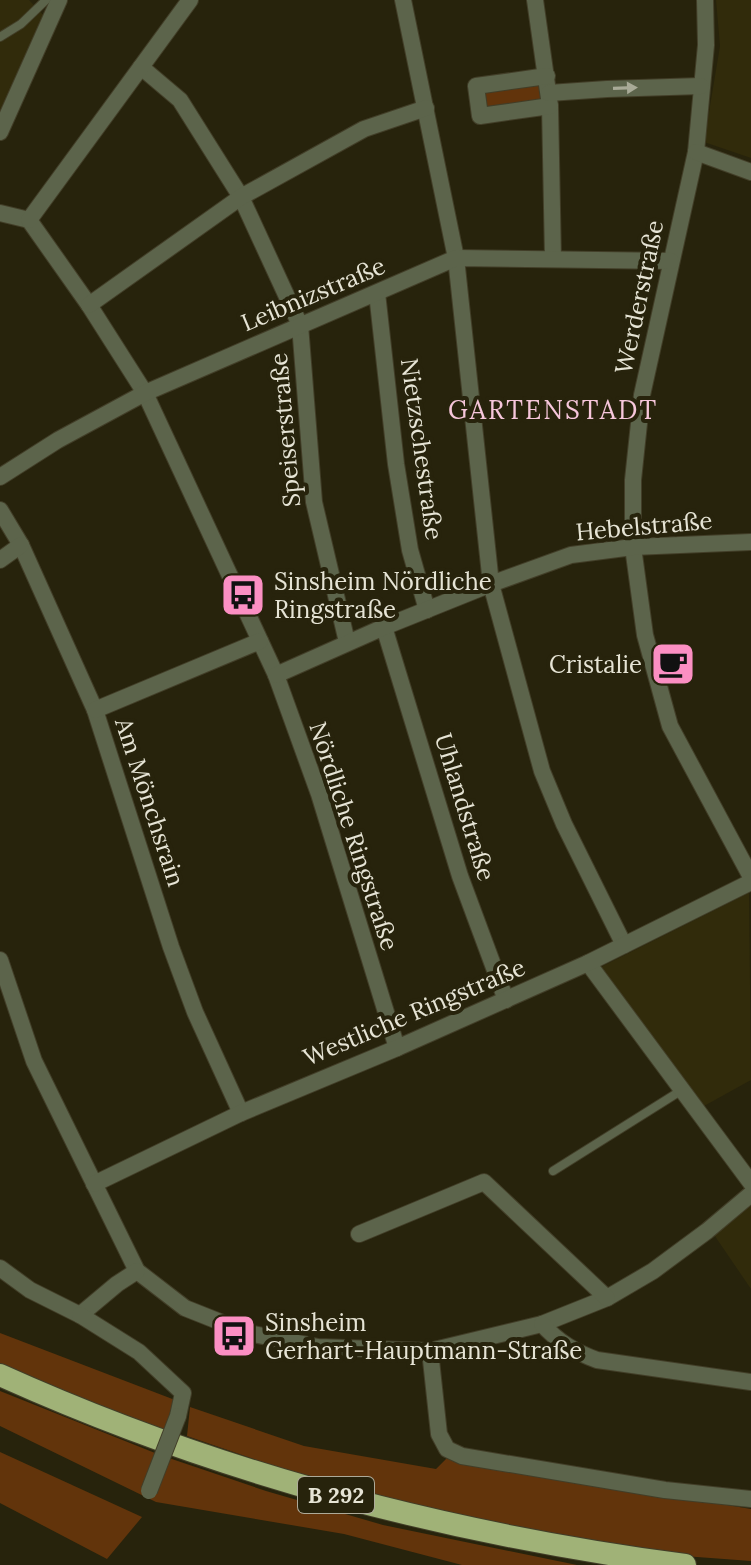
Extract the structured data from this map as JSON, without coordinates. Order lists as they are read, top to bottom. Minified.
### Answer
{"streets":{"highway":["B 292"],"street":["Leibnizstraße","Werderstraße","Speiserstraße","Nietzschestraße","Hebelstraße","Am Mönchsrain","Uhlandstraße","Nördliche Ringstraße","Westliche Ringstraße"]},"crossings":[["Leibnizstraße","Werderstraße"],["Leibnizstraße","Speiserstraße"],["Leibnizstraße","Nietzschestraße"],["Leibnizstraße","Nördliche Ringstraße"],["Werderstraße","Hebelstraße"],["Werderstraße","Westliche Ringstraße"],["Speiserstraße","Hebelstraße"],["Nietzschestraße","Hebelstraße"],["Hebelstraße","Uhlandstraße"],["Hebelstraße","Nördliche Ringstraße"],["Am Mönchsrain","Westliche Ringstraße"],["Uhlandstraße","Westliche Ringstraße"],["Nördliche Ringstraße","Westliche Ringstraße"]],"districts":["GARTENSTADT"],"places":{"bus stop":["Sinsheim Nördliche Ringstraße","Sinsheim Gerhart-Hauptmann-Straße"],"cafe":["Cristalie"]}}
